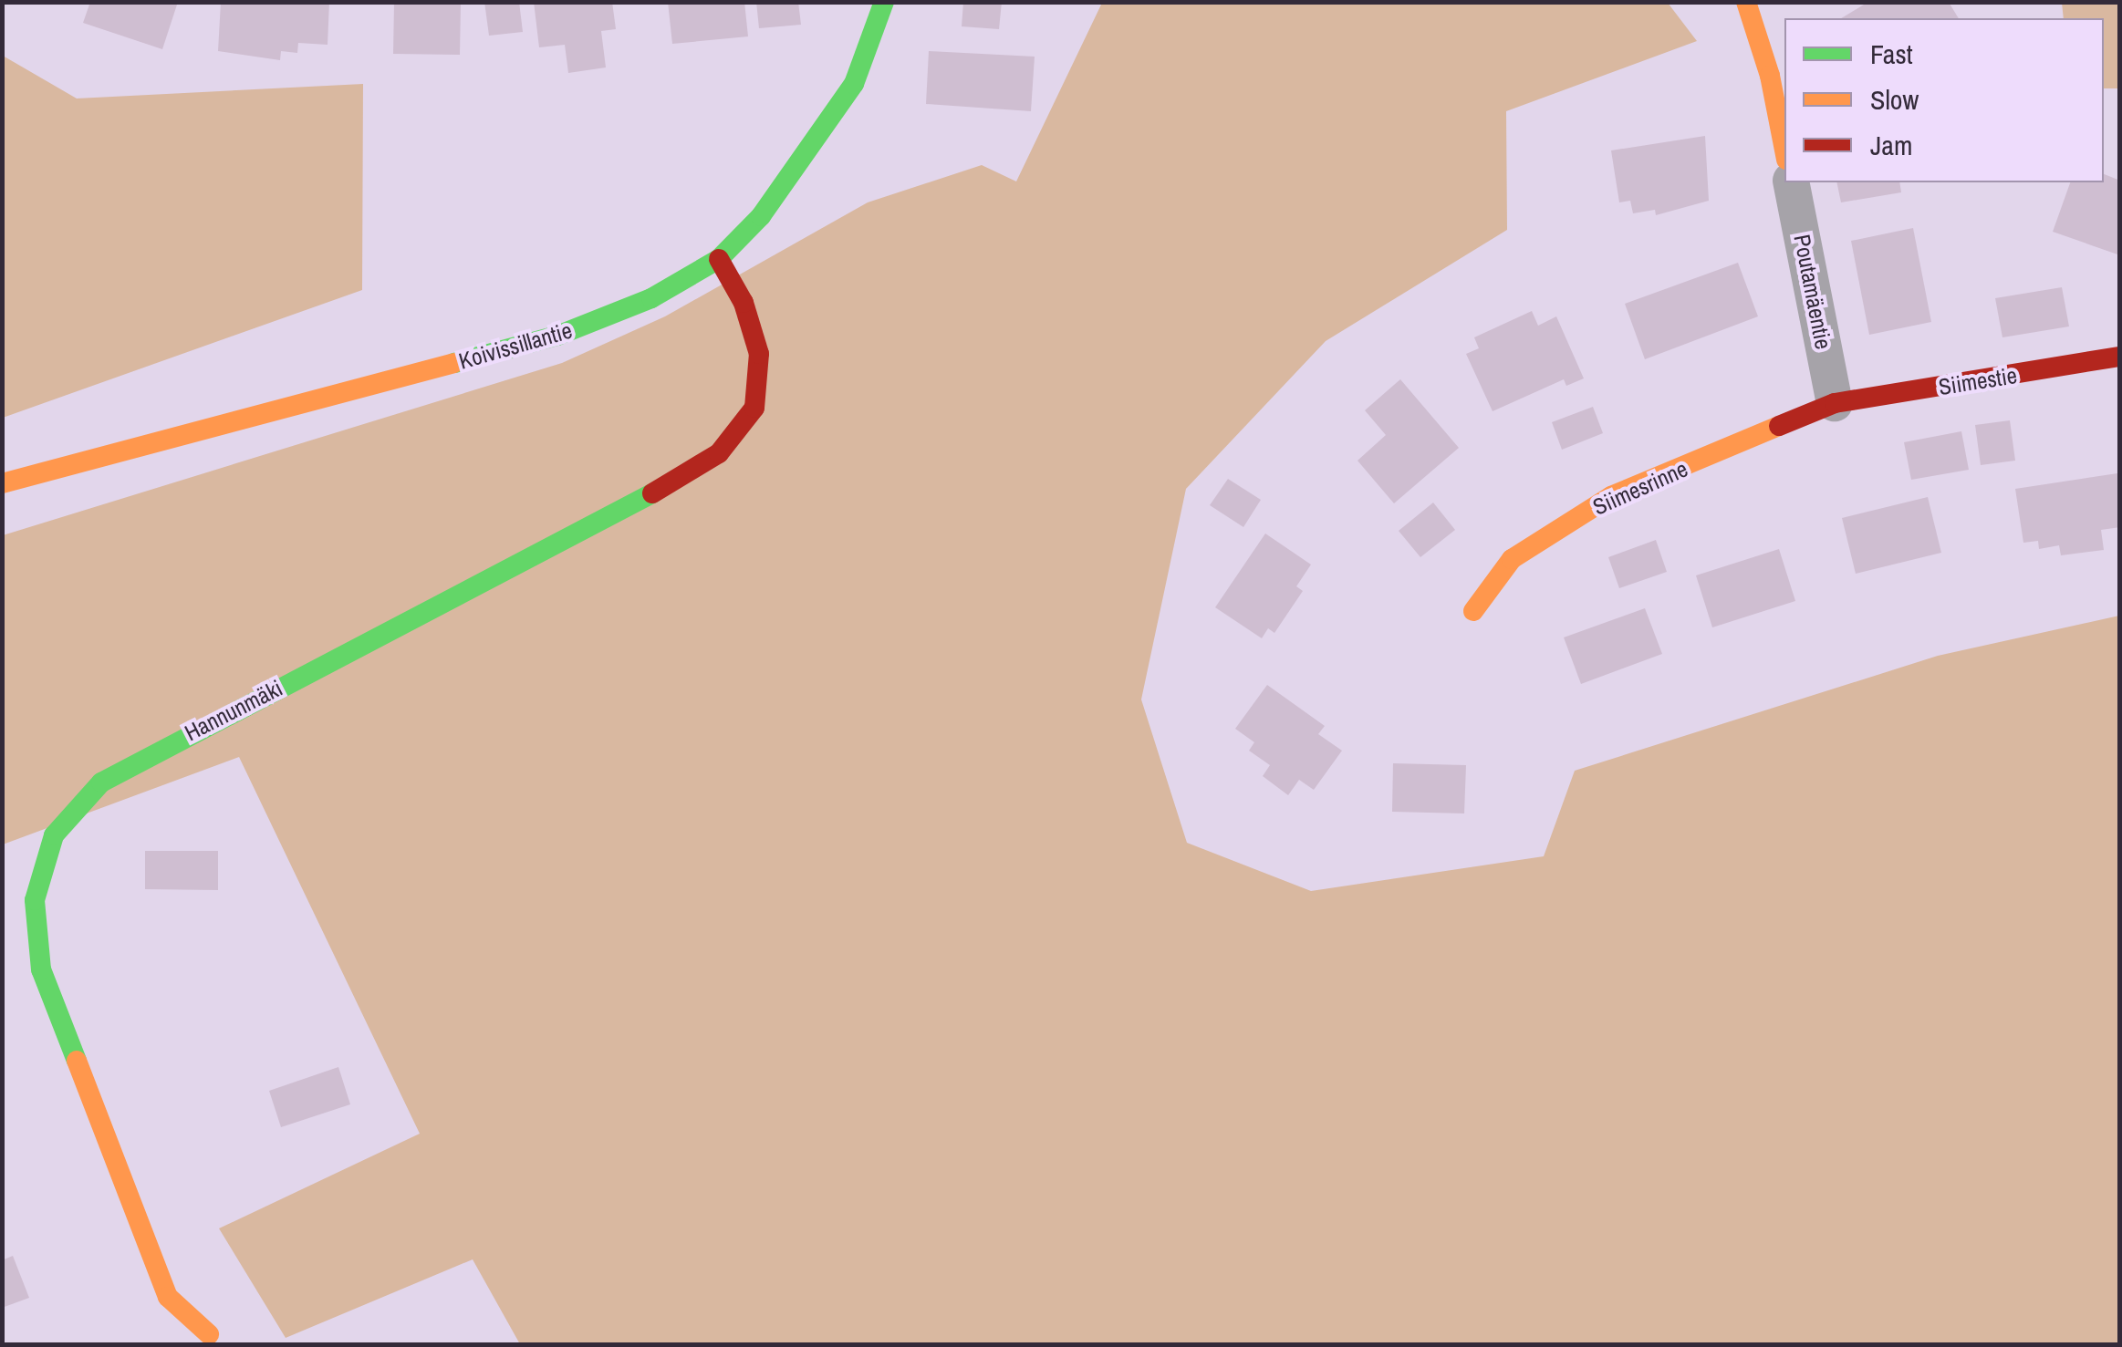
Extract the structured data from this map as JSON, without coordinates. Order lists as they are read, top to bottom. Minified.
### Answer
{"streets":{"street":["Poutamäentie","Koivissillantie","Siimestie","Siimesrinne","Hannunmäki"]},"crossings":[["Poutamäentie","Siimestie"],["Poutamäentie","Siimesrinne"],["Koivissillantie","Hannunmäki"],["Siimestie","Siimesrinne"]],"legend":["Fast","Slow","Jam"]}
